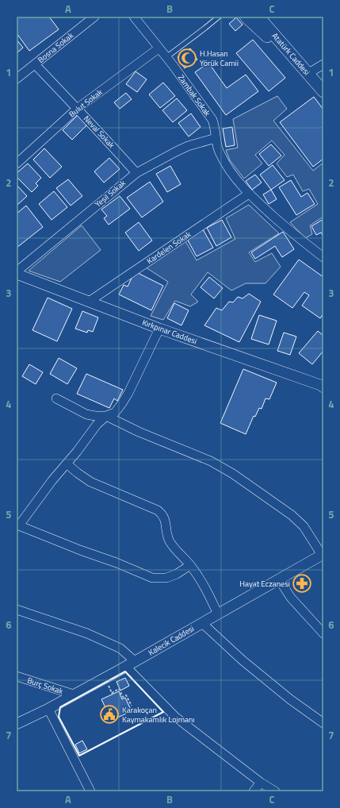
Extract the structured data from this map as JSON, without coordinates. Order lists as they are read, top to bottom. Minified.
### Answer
{"streets":{"main road":["Atatürk Caddesi"],"street":["Bosna Sokak","Zambak Sokak","Bulut Sokak","Neval Sokak","Yeşil Sokak","Kardelen Sokak","Kırkpınar Caddesi","Kalecik Caddesi","Burç Sokak"]},"crossings":[["Bosna Sokak","Neval Sokak"],["Zambak Sokak","Bulut Sokak"],["Zambak Sokak","Yeşil Sokak"],["Zambak Sokak","Kardelen Sokak"],["Bulut Sokak","Neval Sokak"],["Neval Sokak","Yeşil Sokak"],["Yeşil Sokak","Kırkpınar Caddesi"],["Kardelen Sokak","Kırkpınar Caddesi"],["Kalecik Caddesi","Burç Sokak"]],"places":{"mosque":["H.Hasan Yörük Camii"],"pharmacy":["Hayat Eczanesi"],"public building":["Karakoçan Kaymakamlık Lojmanı"]},"grid":{"columns":["A","B","C"],"rows":["1","2","3","4","5","6","7"]}}
